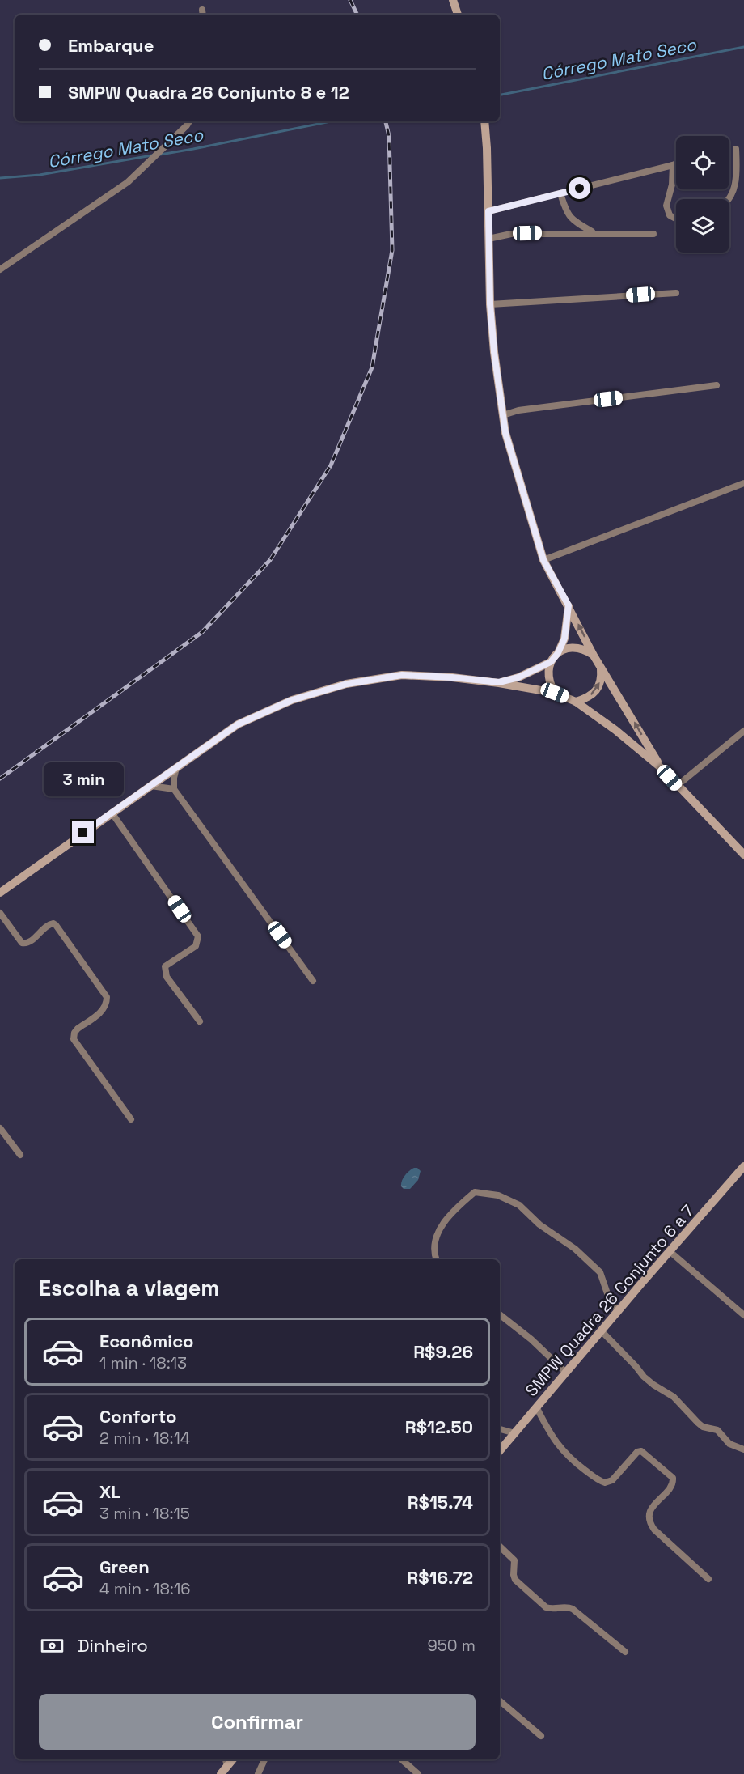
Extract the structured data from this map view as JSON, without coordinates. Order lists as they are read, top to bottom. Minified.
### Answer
{"streets":{"street":["SMPW Quadra 26 Conjunto 6 a 7"]},"water":["Córrego Mato Seco"],"page":{"banner":["Embarque","SMPW Quadra 26 Conjunto 8 e 12"],"bubble":"3 min","heading":"Escolha a viagem","list":[{"name":"Econômico","note":"1 min · 18:13","value":"R$9.26"},{"name":"Conforto","note":"2 min · 18:14","value":"R$12.50"},{"name":"XL","note":"3 min · 18:15","value":"R$15.74"},{"name":"Green","note":"4 min · 18:16","value":"R$16.72"}],"pay":["Dinheiro","950 m"],"buttons":"Confirmar"}}
